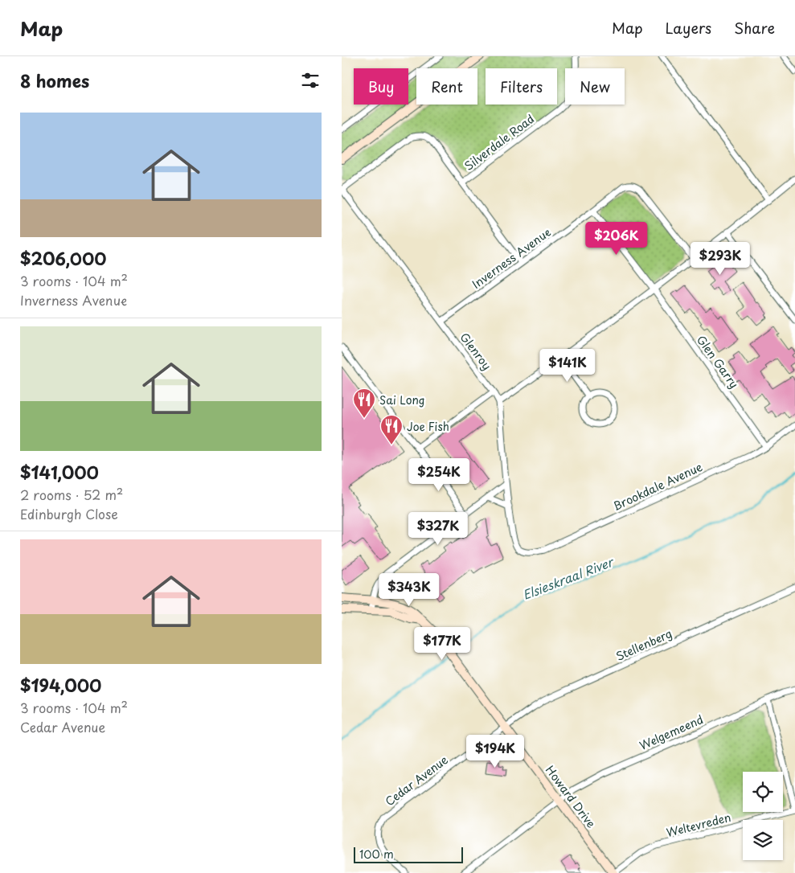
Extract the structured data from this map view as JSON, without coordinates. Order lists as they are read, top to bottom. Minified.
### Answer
{"streets":{"street":["Silverdale Road","Inverness Avenue","Glenroy","Glen Garry","Brookdale Avenue","Stellenberg","Welgemeend","Cedar Avenue","Howard Drive","Weltevreden"]},"crossings":[["Inverness Avenue","Glenroy"],["Glenroy","Brookdale Avenue"],["Glen Garry","Brookdale Avenue"],["Stellenberg","Cedar Avenue"],["Stellenberg","Howard Drive"],["Welgemeend","Howard Drive"],["Cedar Avenue","Howard Drive"],["Howard Drive","Weltevreden"]],"water":["Elsieskraal River"],"places":{"restaurant":["Sai Long","Joe Fish"]},"scale_bar":"100 m","page":{"header":"Map","nav":["Map","Layers","Share"],"heading":"8 homes","chip":["Buy","Rent","Filters","New"],"list":[{"name":"$206,000","note":"3 rooms · 104 m² · Inverness Avenue"},{"name":"$141,000","note":"2 rooms · 52 m² · Edinburgh Close"},{"name":"$194,000","note":"3 rooms · 104 m² · Cedar Avenue"}],"price":["$206K","$293K","$141K","$254K","$327K","$343K","$177K","$194K"],"scale":"100 m"}}
